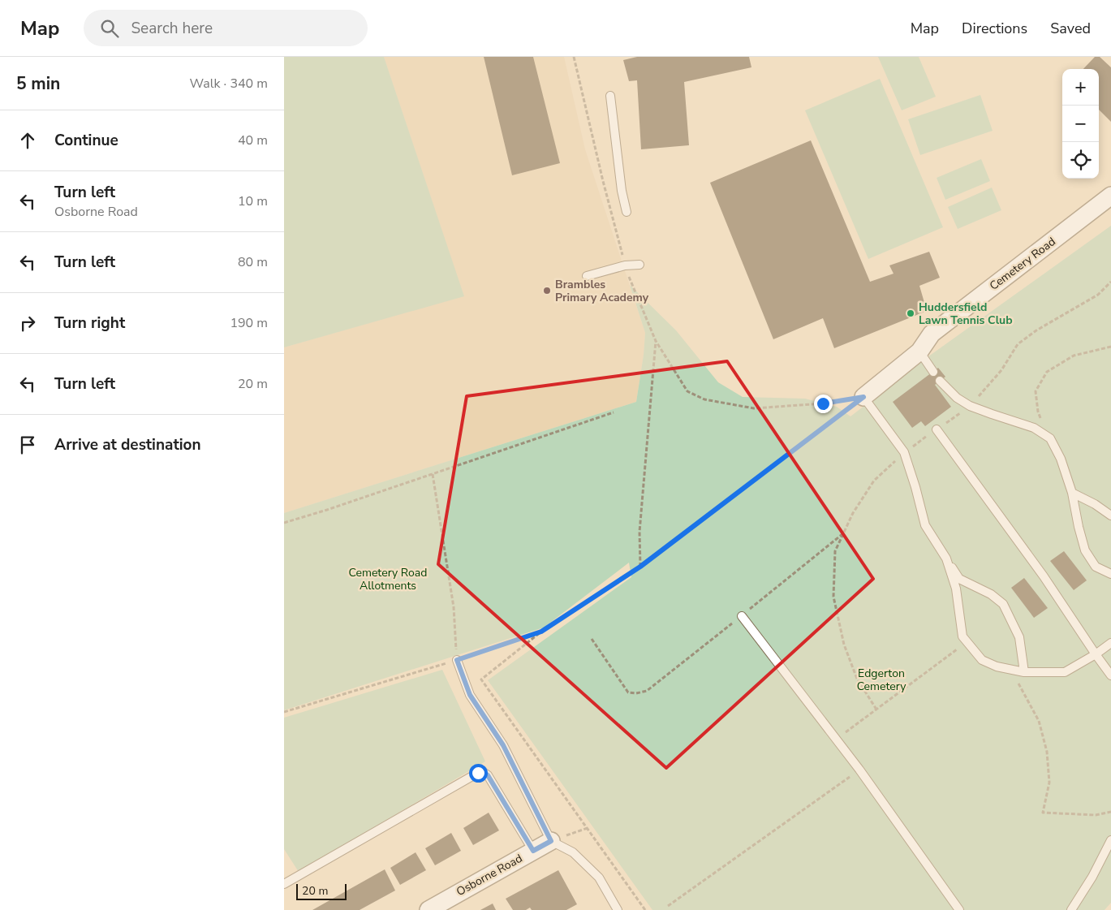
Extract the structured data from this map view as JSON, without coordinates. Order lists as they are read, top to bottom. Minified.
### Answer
{"streets":{"street":["Cemetery Road","Osborne Road"]},"parks":["Cemetery Road Allotments","Edgerton Cemetery"],"places":["Brambles Primary Academy","Huddersfield Lawn Tennis Club"],"scale_bar":"20 m","page":{"header":"Map","search":"Search here","nav":["Map","Directions","Saved"],"heading":["5 min","Walk · 340 m"],"map_buttons":["+","−"],"list":[["Continue","40 m"],["Turn left","Osborne Road","10 m"],["Turn left","80 m"],["Turn right","190 m"],["Turn left","20 m"],"Arrive at destination"],"scale":"20 m"}}
